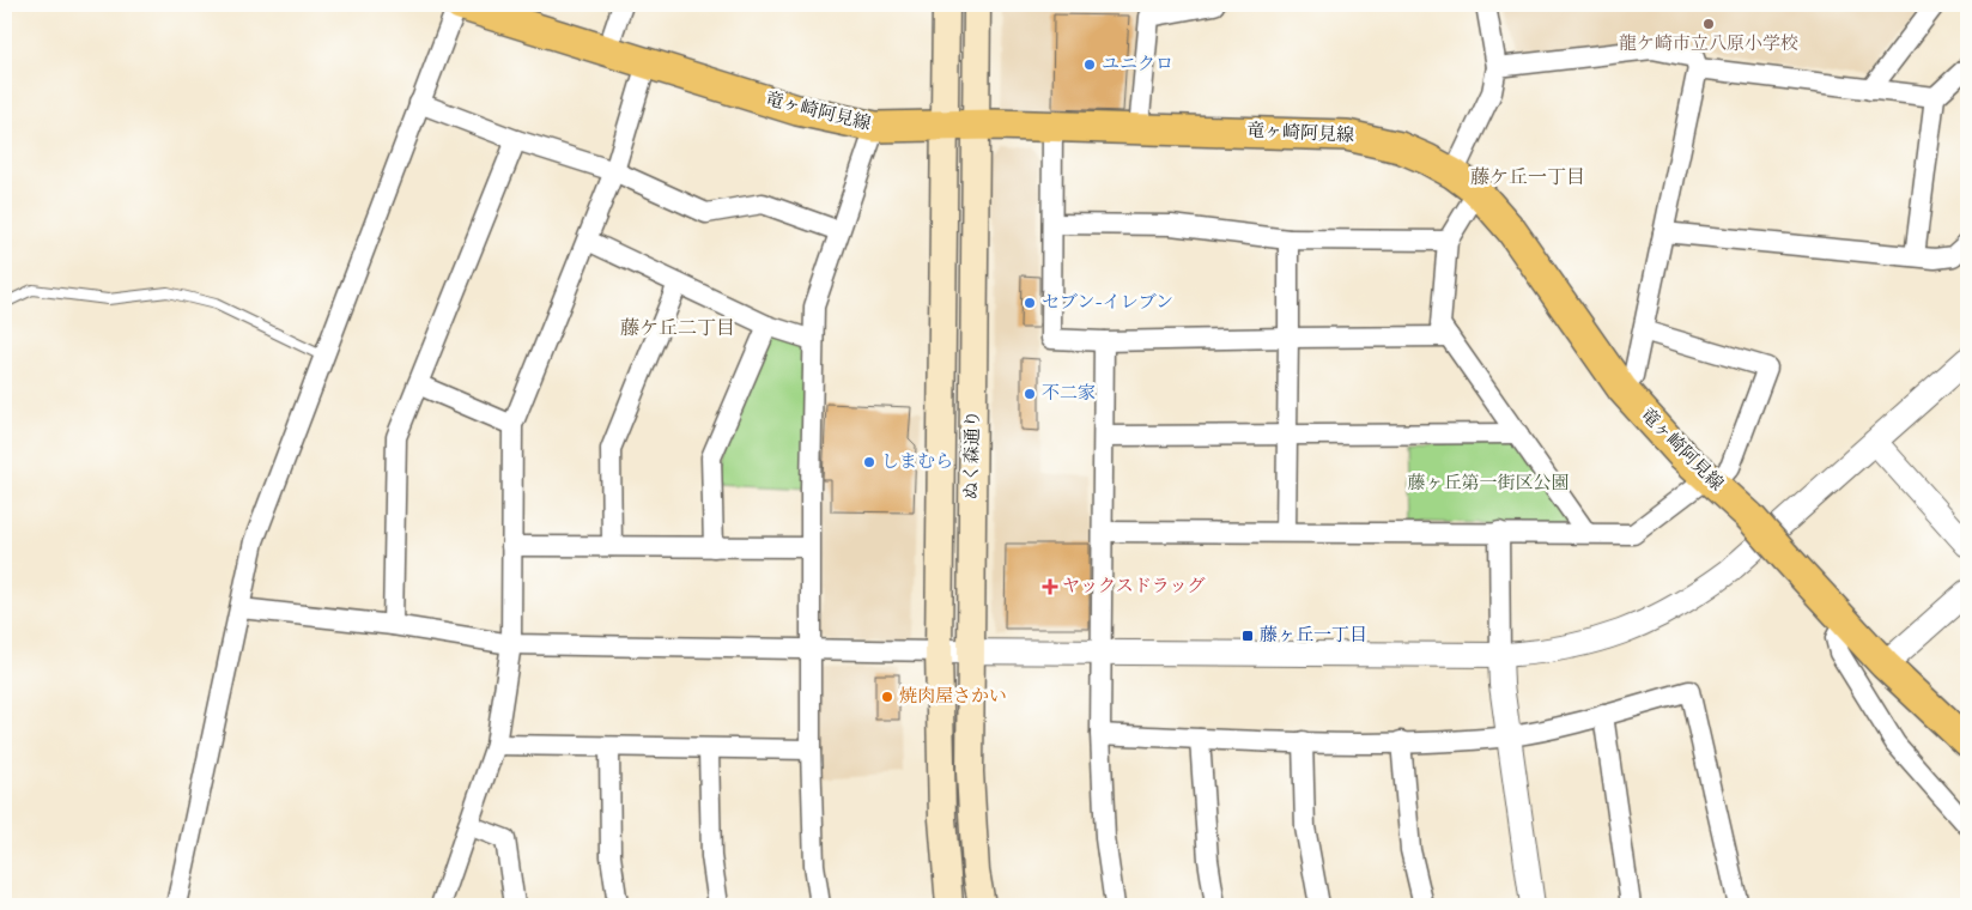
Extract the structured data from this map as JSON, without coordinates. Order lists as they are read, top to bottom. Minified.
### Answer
{"streets":{"main road":["竜ヶ崎阿見線","ぬく森通り"]},"crossings":[["竜ヶ崎阿見線","ぬく森通り"]],"districts":["藤ケ丘一丁目","藤ケ丘二丁目"],"parks":["藤ヶ丘第一街区公園"],"places":{"other":["龍ケ崎市立八原小学校","ユニクロ","セブン-イレブン","不二家","しまむら","焼肉屋さかい"],"health":["ヤックスドラッグ"],"transit":["藤ヶ丘一丁目"]}}
